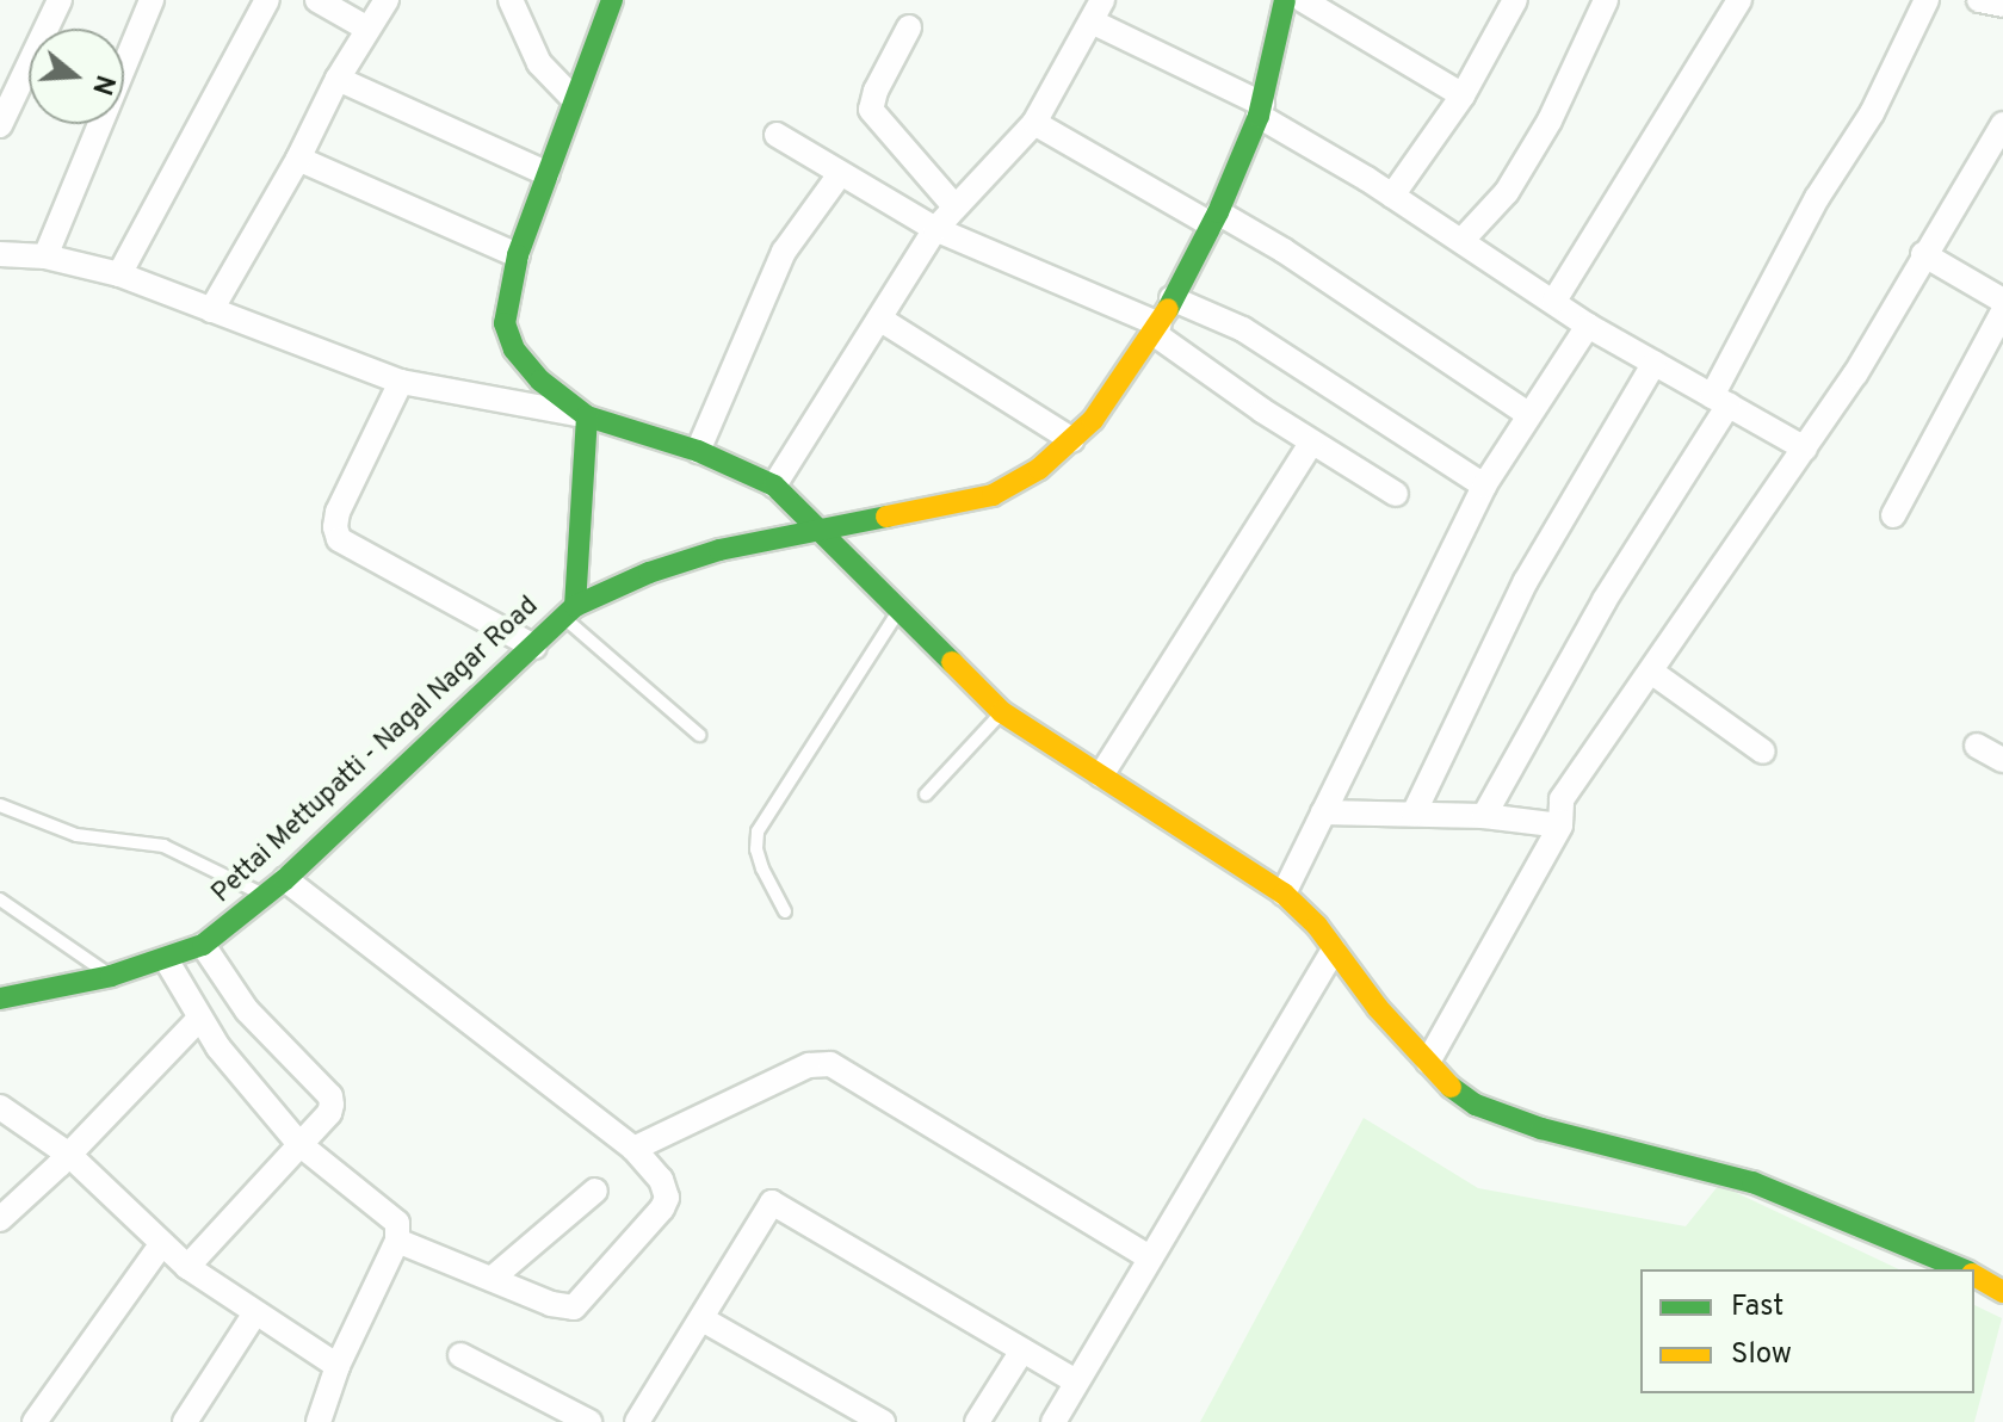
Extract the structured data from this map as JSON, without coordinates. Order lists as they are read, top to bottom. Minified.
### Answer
{"streets":{"main road":["Pettai Mettupatti - Nagal Nagar Road"]},"legend":["Fast","Slow"],"north":"right"}
